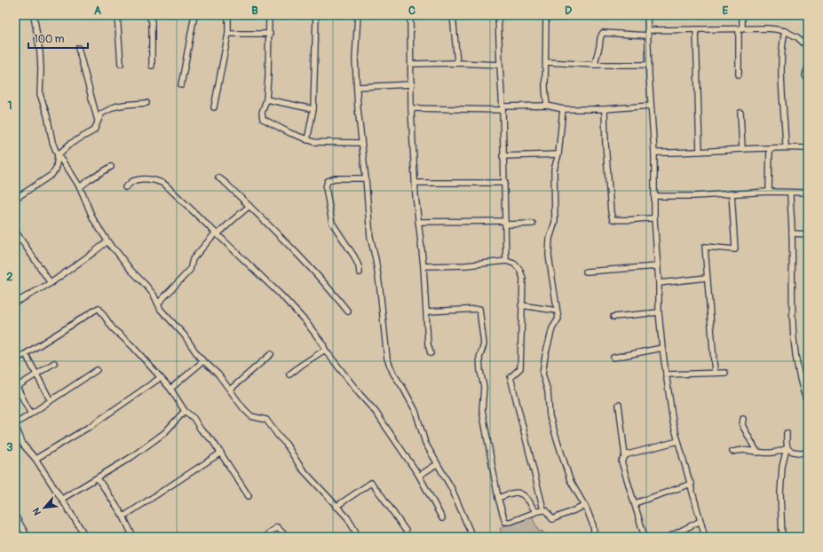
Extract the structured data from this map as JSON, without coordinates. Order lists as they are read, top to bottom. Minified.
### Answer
{"scale_bar":"100 m","north":"bottom left","grid":{"columns":["A","B","C","D","E"],"rows":["1","2","3"]}}
